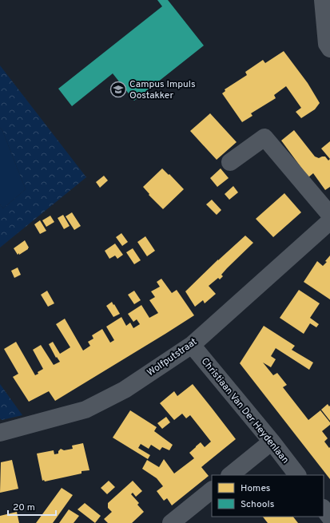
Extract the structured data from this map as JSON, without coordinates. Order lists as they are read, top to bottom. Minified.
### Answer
{"streets":{"street":["Wolfputstraat","Christiaan Van Der Heydenlaan"]},"crossings":[["Wolfputstraat","Christiaan Van Der Heydenlaan"]],"places":{"school or university":["Campus Impuls Oostakker"]},"legend":["Homes","Schools"],"scale_bar":"20 m"}
